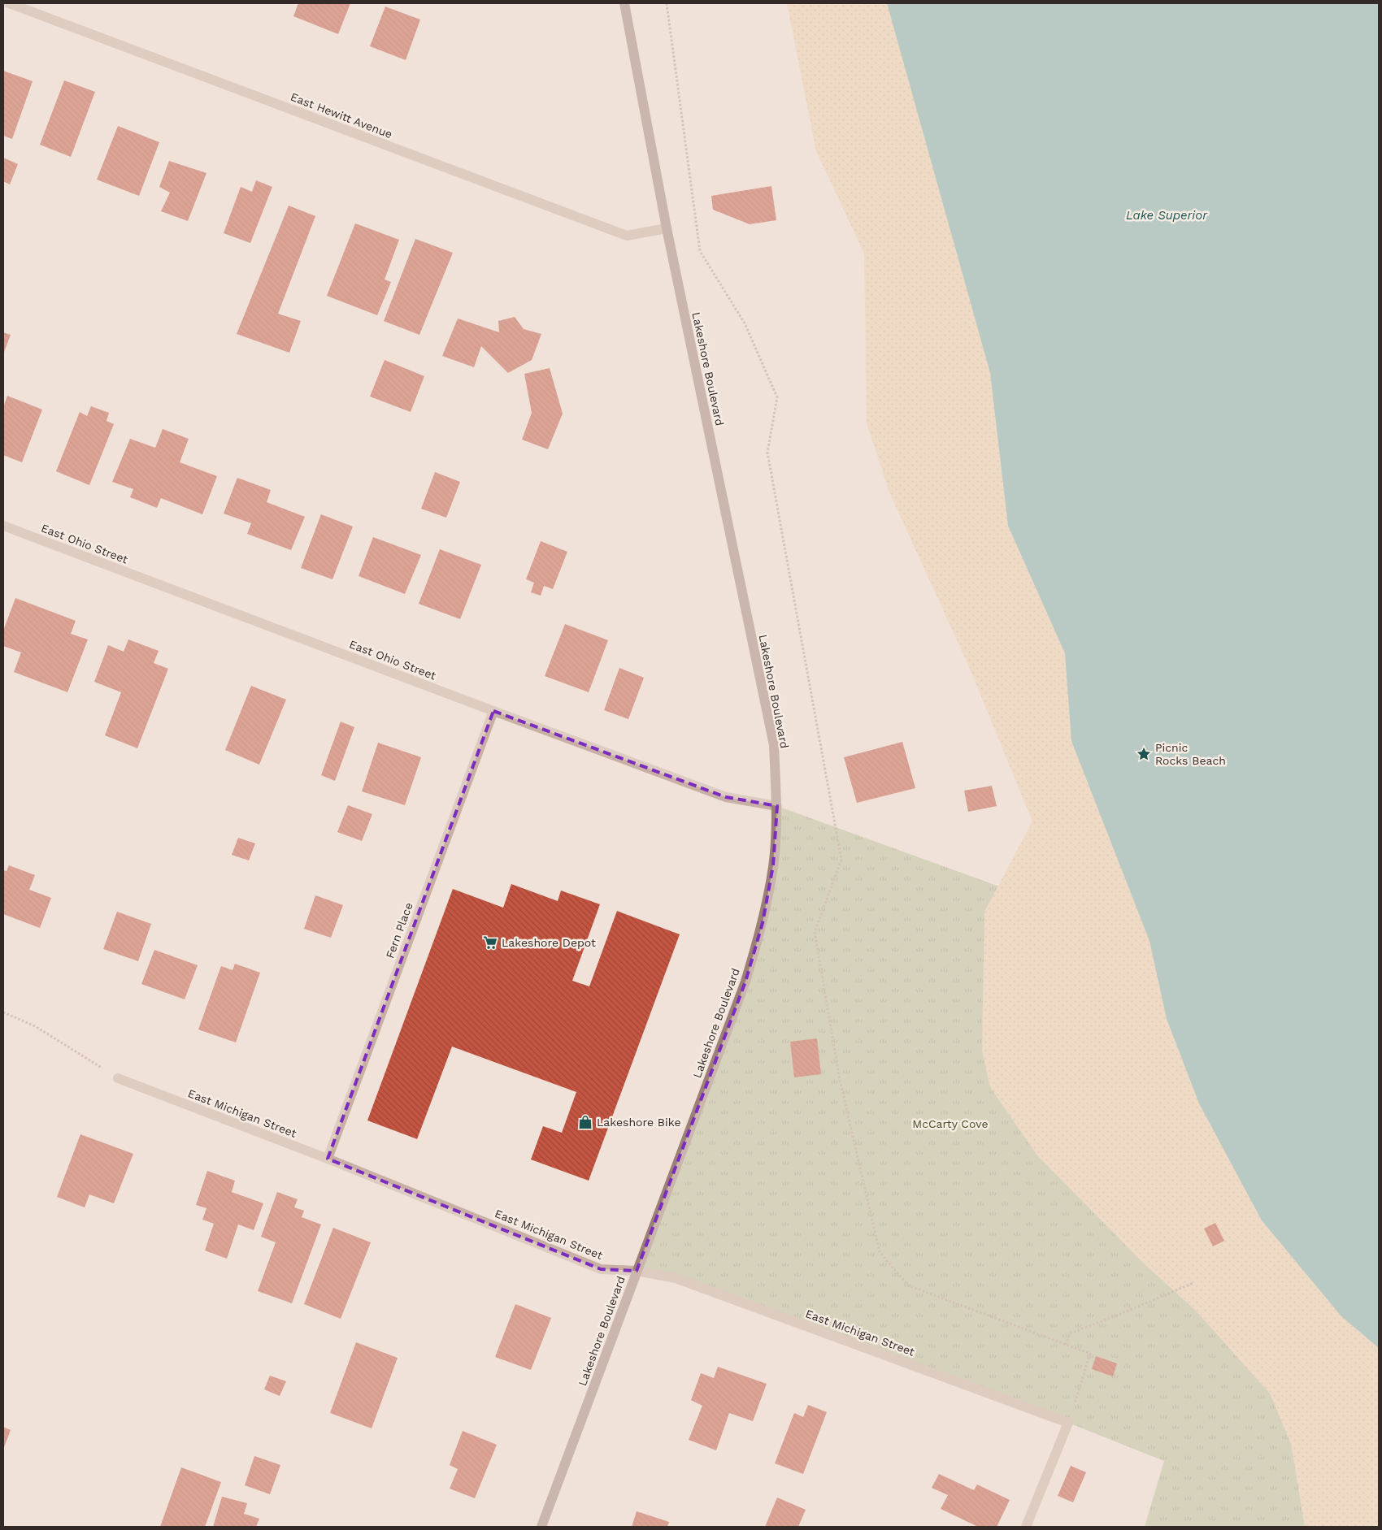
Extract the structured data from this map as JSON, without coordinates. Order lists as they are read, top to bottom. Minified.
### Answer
{"streets":{"street":["East Hewitt Avenue","Lakeshore Boulevard","East Ohio Street","Fern Place","East Michigan Street"]},"crossings":[["East Hewitt Avenue","Lakeshore Boulevard"],["Lakeshore Boulevard","East Ohio Street"],["Lakeshore Boulevard","East Michigan Street"],["East Ohio Street","Fern Place"],["Fern Place","East Michigan Street"]],"water":["Lake Superior"],"parks":["McCarty Cove"],"places":{"place":["Picnic Rocks Beach"],"supermarket":["Lakeshore Depot"],"shop":["Lakeshore Bike"]}}
